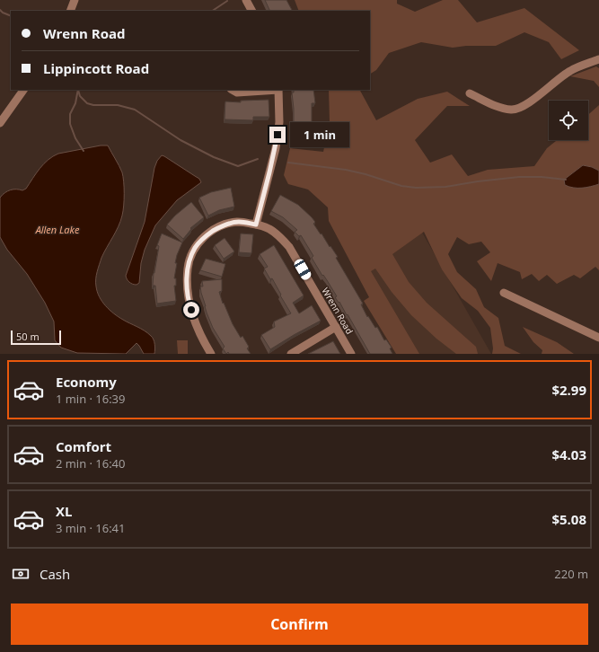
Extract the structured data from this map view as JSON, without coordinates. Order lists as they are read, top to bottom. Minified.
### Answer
{"streets":{"street":["Wrenn Road"]},"water":["Allen Lake"],"scale_bar":"50 m","page":{"banner":["Wrenn Road","Lippincott Road"],"bubble":"1 min","scale":"50 m","list":[{"name":"Economy","note":"1 min · 16:39","value":"$2.99"},{"name":"Comfort","note":"2 min · 16:40","value":"$4.03"},{"name":"XL","note":"3 min · 16:41","value":"$5.08"}],"pay":["Cash","220 m"],"buttons":"Confirm"}}
